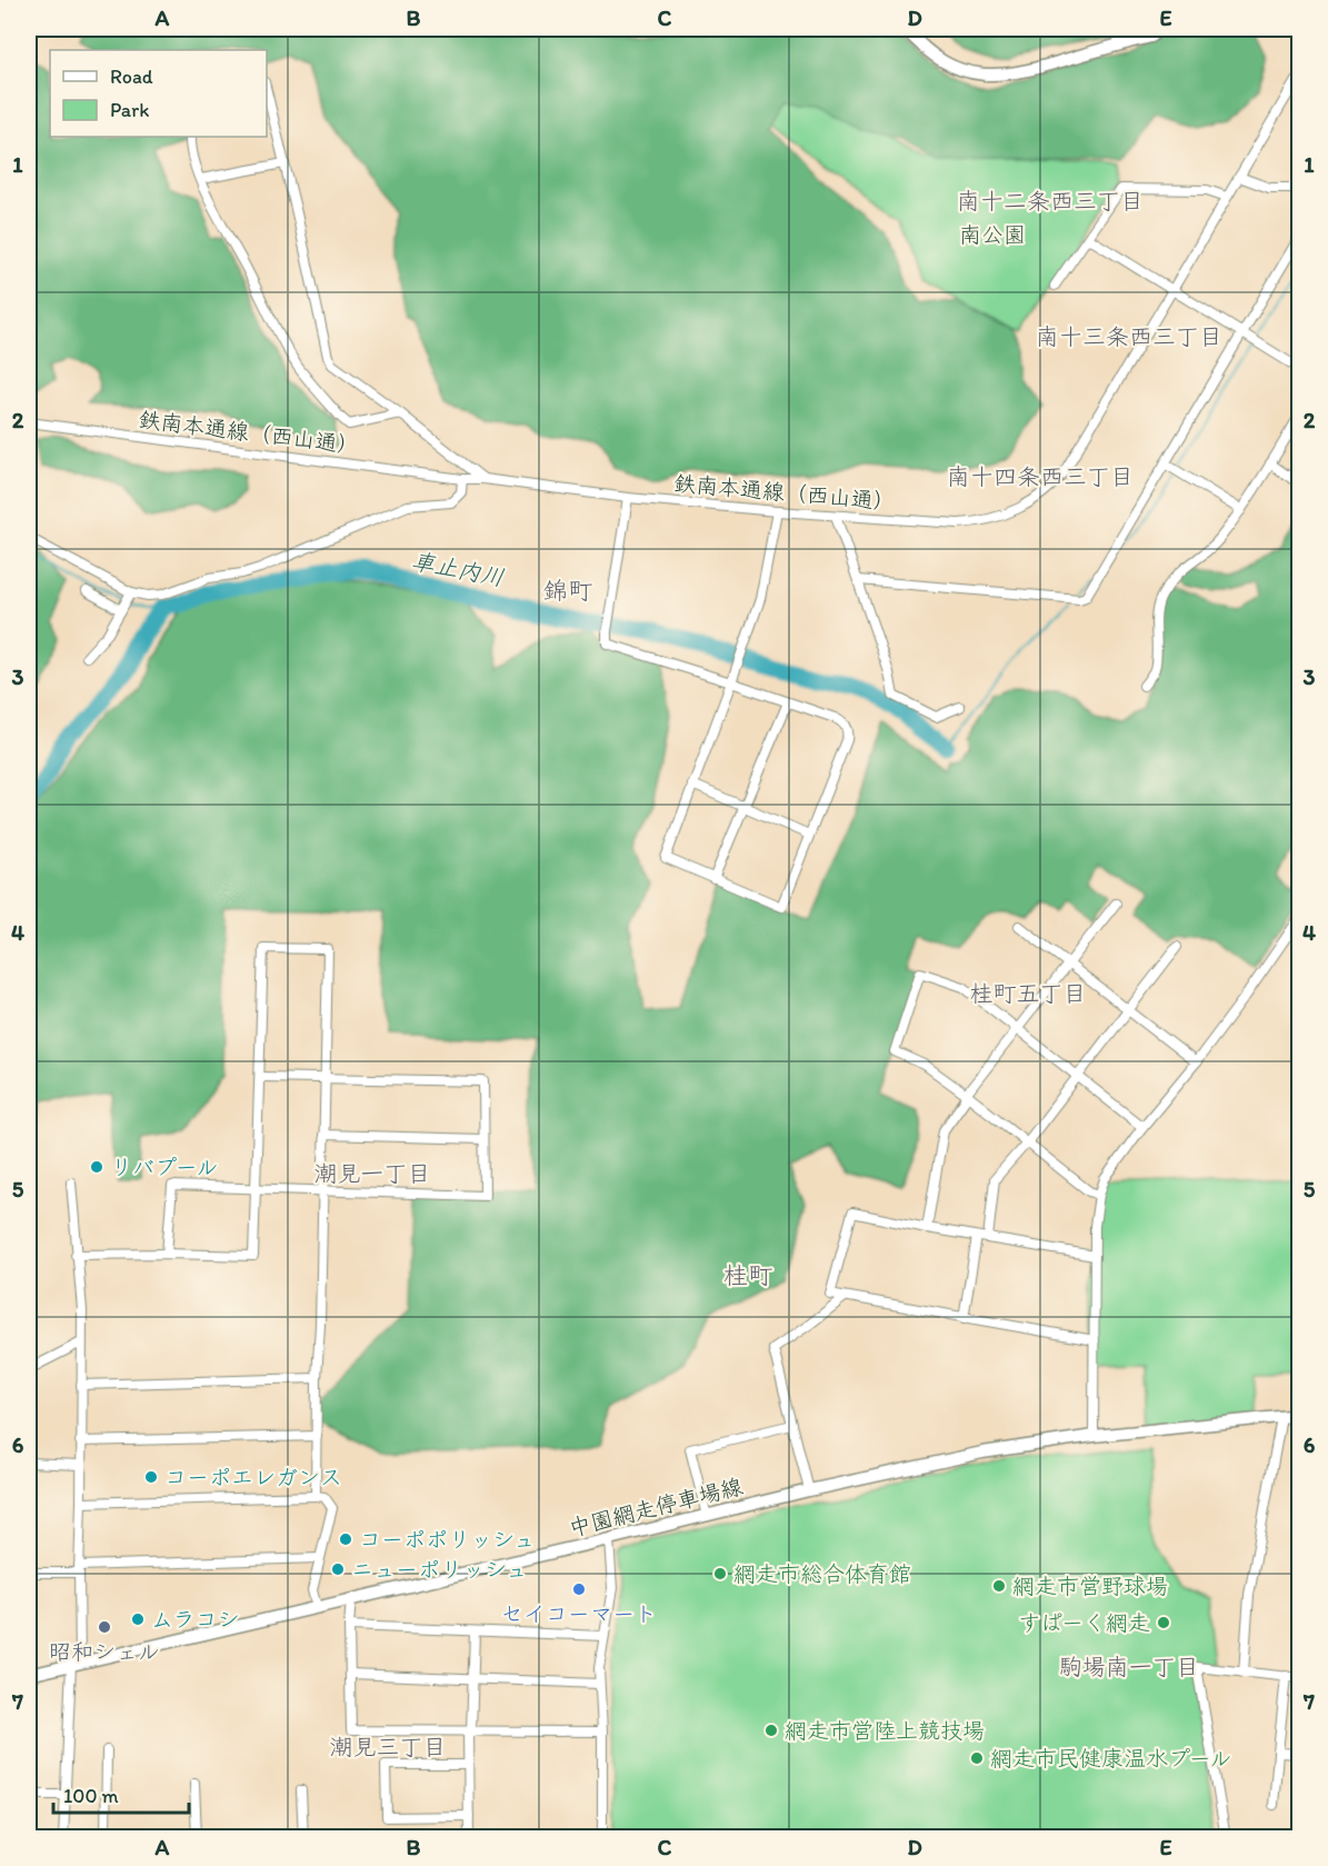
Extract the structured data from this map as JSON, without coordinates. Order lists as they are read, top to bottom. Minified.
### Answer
{"streets":{"main road":["中園網走停車場線"],"street":["鉄南本通線（西山通）"]},"districts":["南十二条西三丁目","南十三条西三丁目","南十四条西三丁目","錦町","桂町五丁目","潮見一丁目","桂町","駒場南一丁目","潮見三丁目"],"water":["車止内川"],"parks":["南公園"],"places":["リバプール","コーポエレガンス","コーポポリッシュ","ニューポリッシュ","網走市総合体育館","網走市営野球場","セイコーマート","ムラコシ","すぱーく網走","昭和シェル","網走市営陸上競技場","網走市民健康温水プール"],"legend":["Road","Park"],"scale_bar":"100 m","grid":{"columns":["A","B","C","D","E"],"rows":["1","2","3","4","5","6","7"]}}
